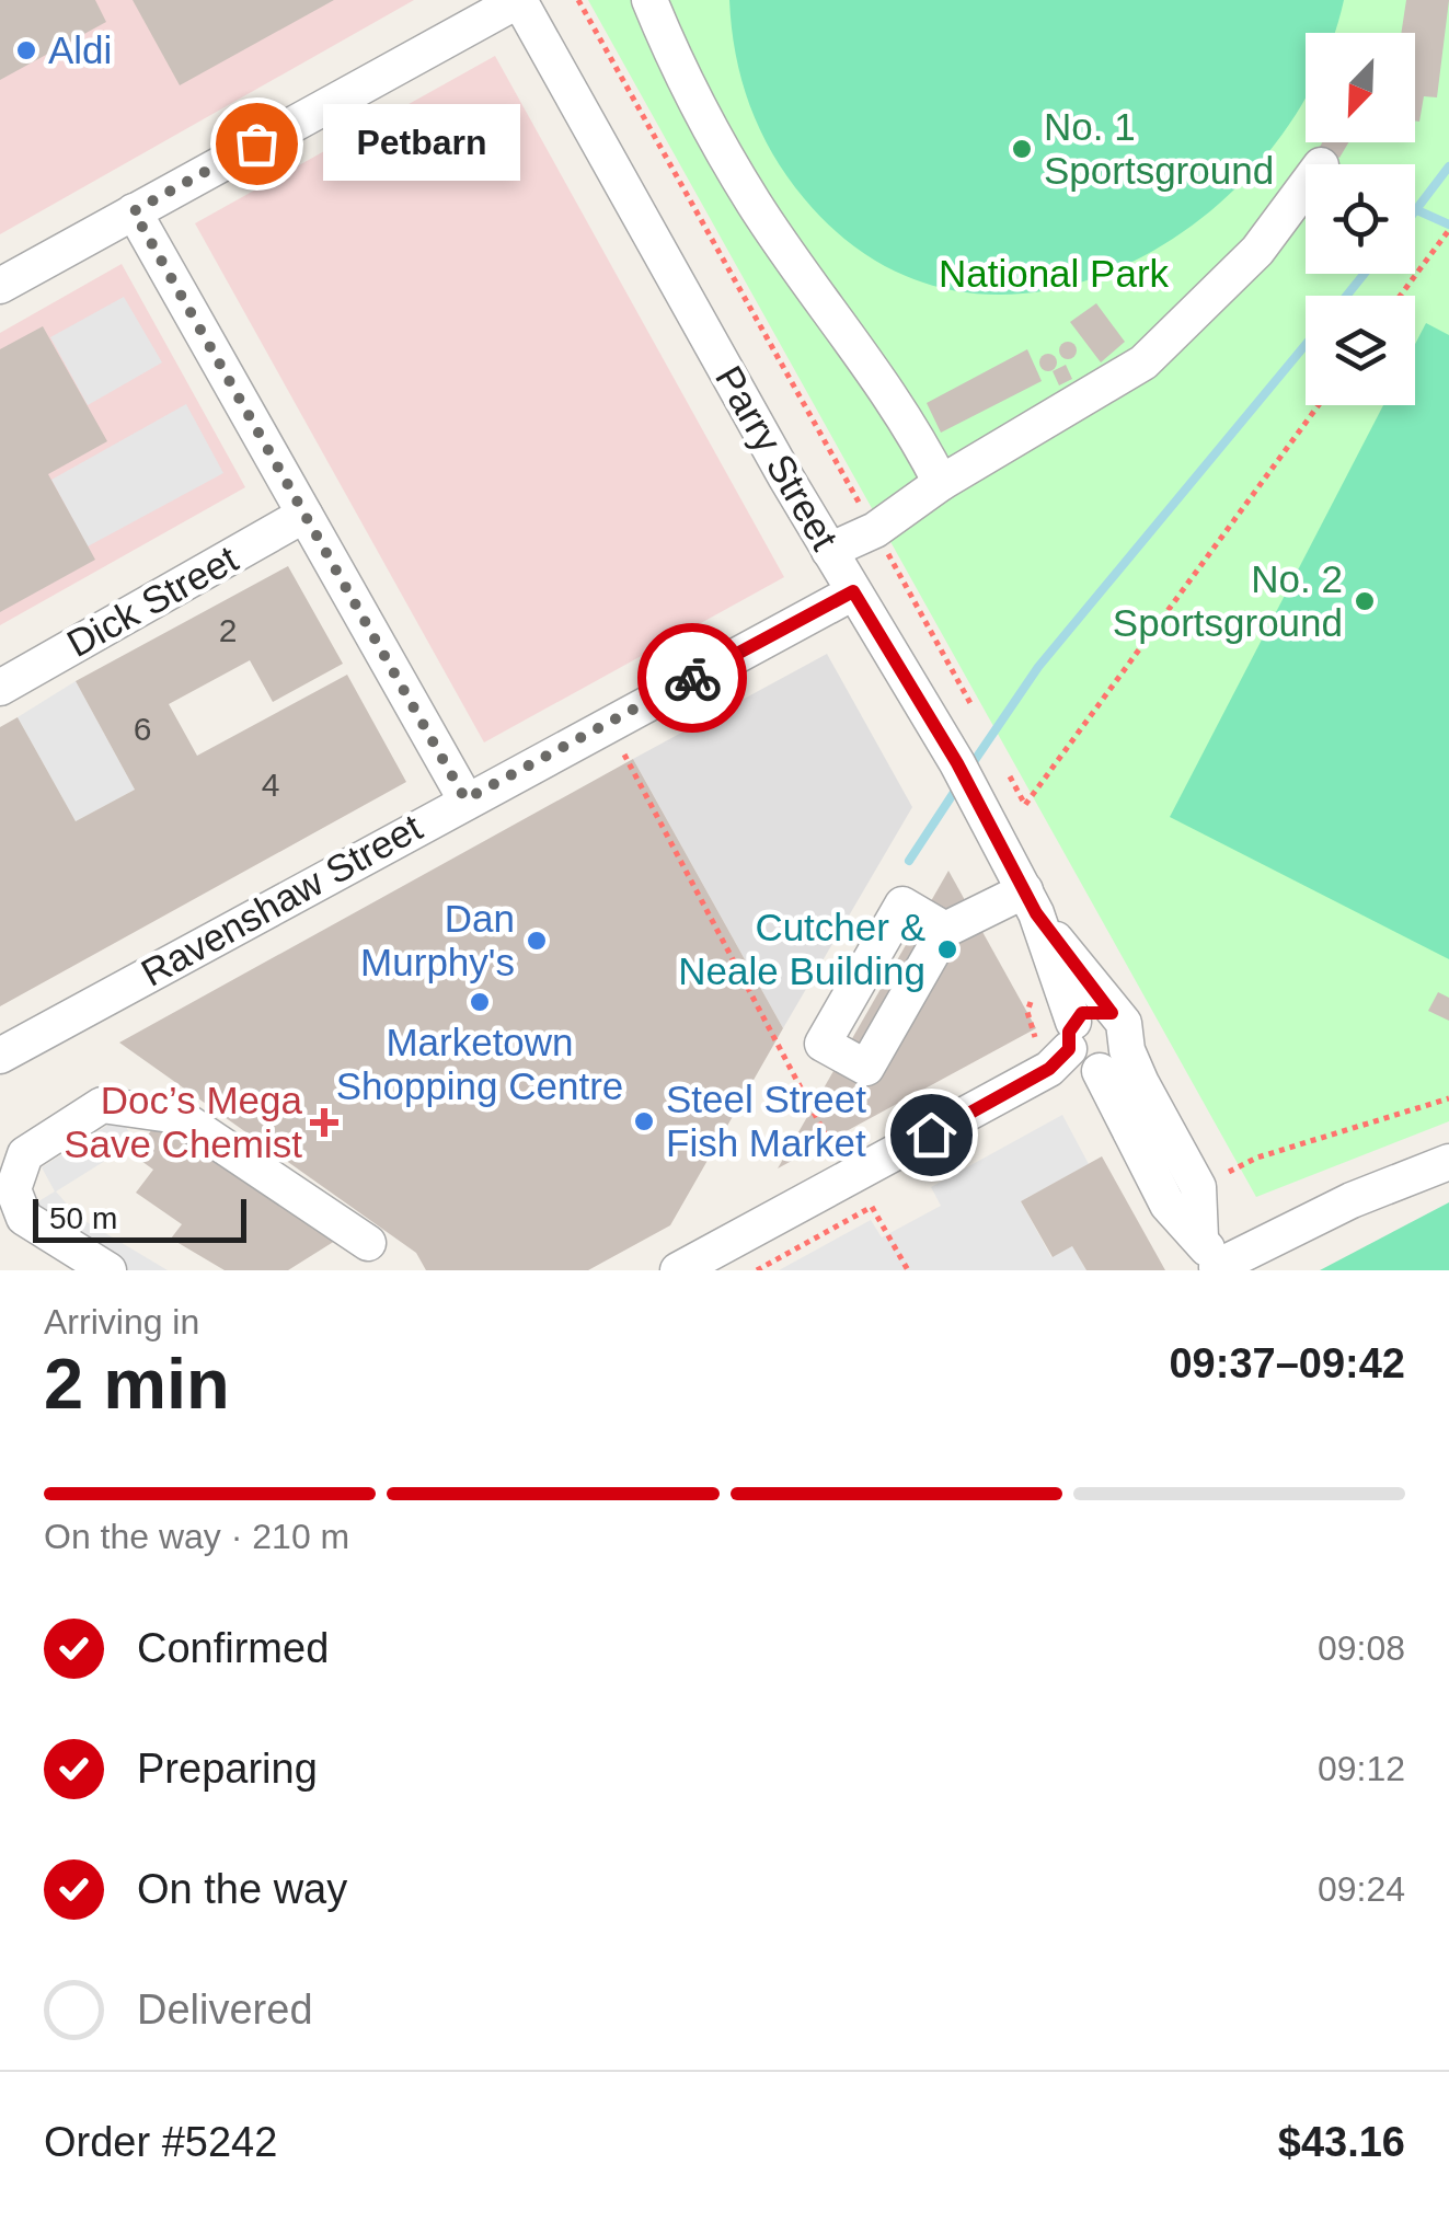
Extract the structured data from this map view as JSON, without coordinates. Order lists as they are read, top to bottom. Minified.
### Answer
{"streets":{"street":["Parry Street","Dick Street","Ravenshaw Street"]},"crossings":[["Parry Street","Ravenshaw Street"]],"parks":["National Park"],"places":{"other":["Aldi","Petbarn","No. 1 Sportsground","No. 2 Sportsground","Dan Murphy's","Cutcher & Neale Building","Marketown Shopping Centre","Steel Street Fish Market"],"health":["Doc’s Mega Save Chemist"]},"house_numbers":["2","6","4"],"scale_bar":"50 m","north":"bottom left","page":{"bubble":"Petbarn","scale":"50 m","heading":["2 min","Arriving in","09:37–09:42"],"panel":["Order #5242","$43.16"],"bar":"On the way · 210 m","list":[["Confirmed","09:08"],["Preparing","09:12"],["On the way","09:24"],"Delivered"]}}
